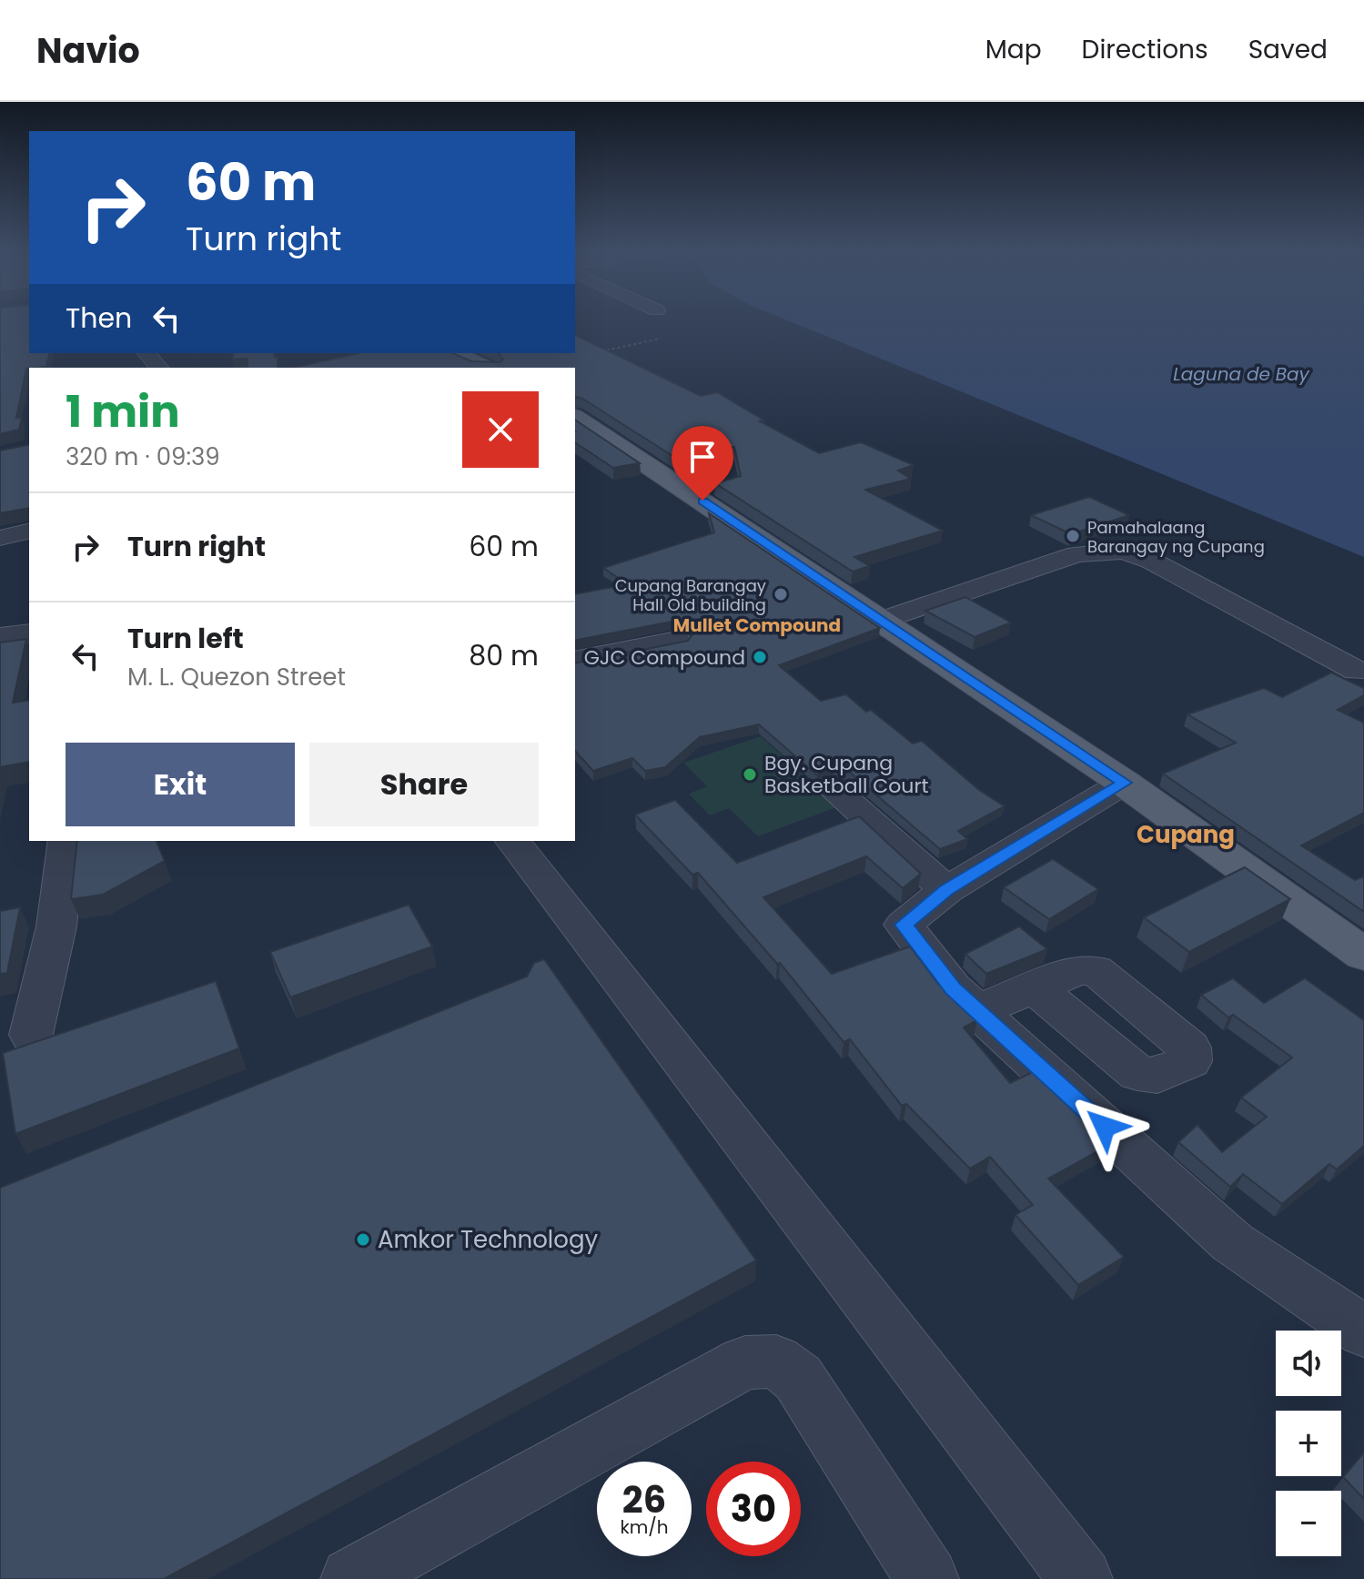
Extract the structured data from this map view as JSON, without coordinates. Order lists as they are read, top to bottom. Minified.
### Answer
{"districts":["Mullet Compound","Cupang"],"water":["Laguna de Bay"],"places":["Pamahalaang Barangay ng Cupang","Cupang Barangay Hall Old building","GJC Compound","Bgy. Cupang Basketball Court","Amkor Technology"],"page":{"header":"Navio","nav":["Map","Directions","Saved"],"turn":["60 m","Turn right"],"then":"Then","heading":["1 min","320 m · 09:39"],"list":[{"name":"Turn right","value":"60 m"},{"name":"Turn left","note":"M. L. Quezon Street","value":"80 m"}],"buttons":["Exit","Share"],"map_buttons":["+","−"],"speed":"26 km/h","limit":"30"}}
